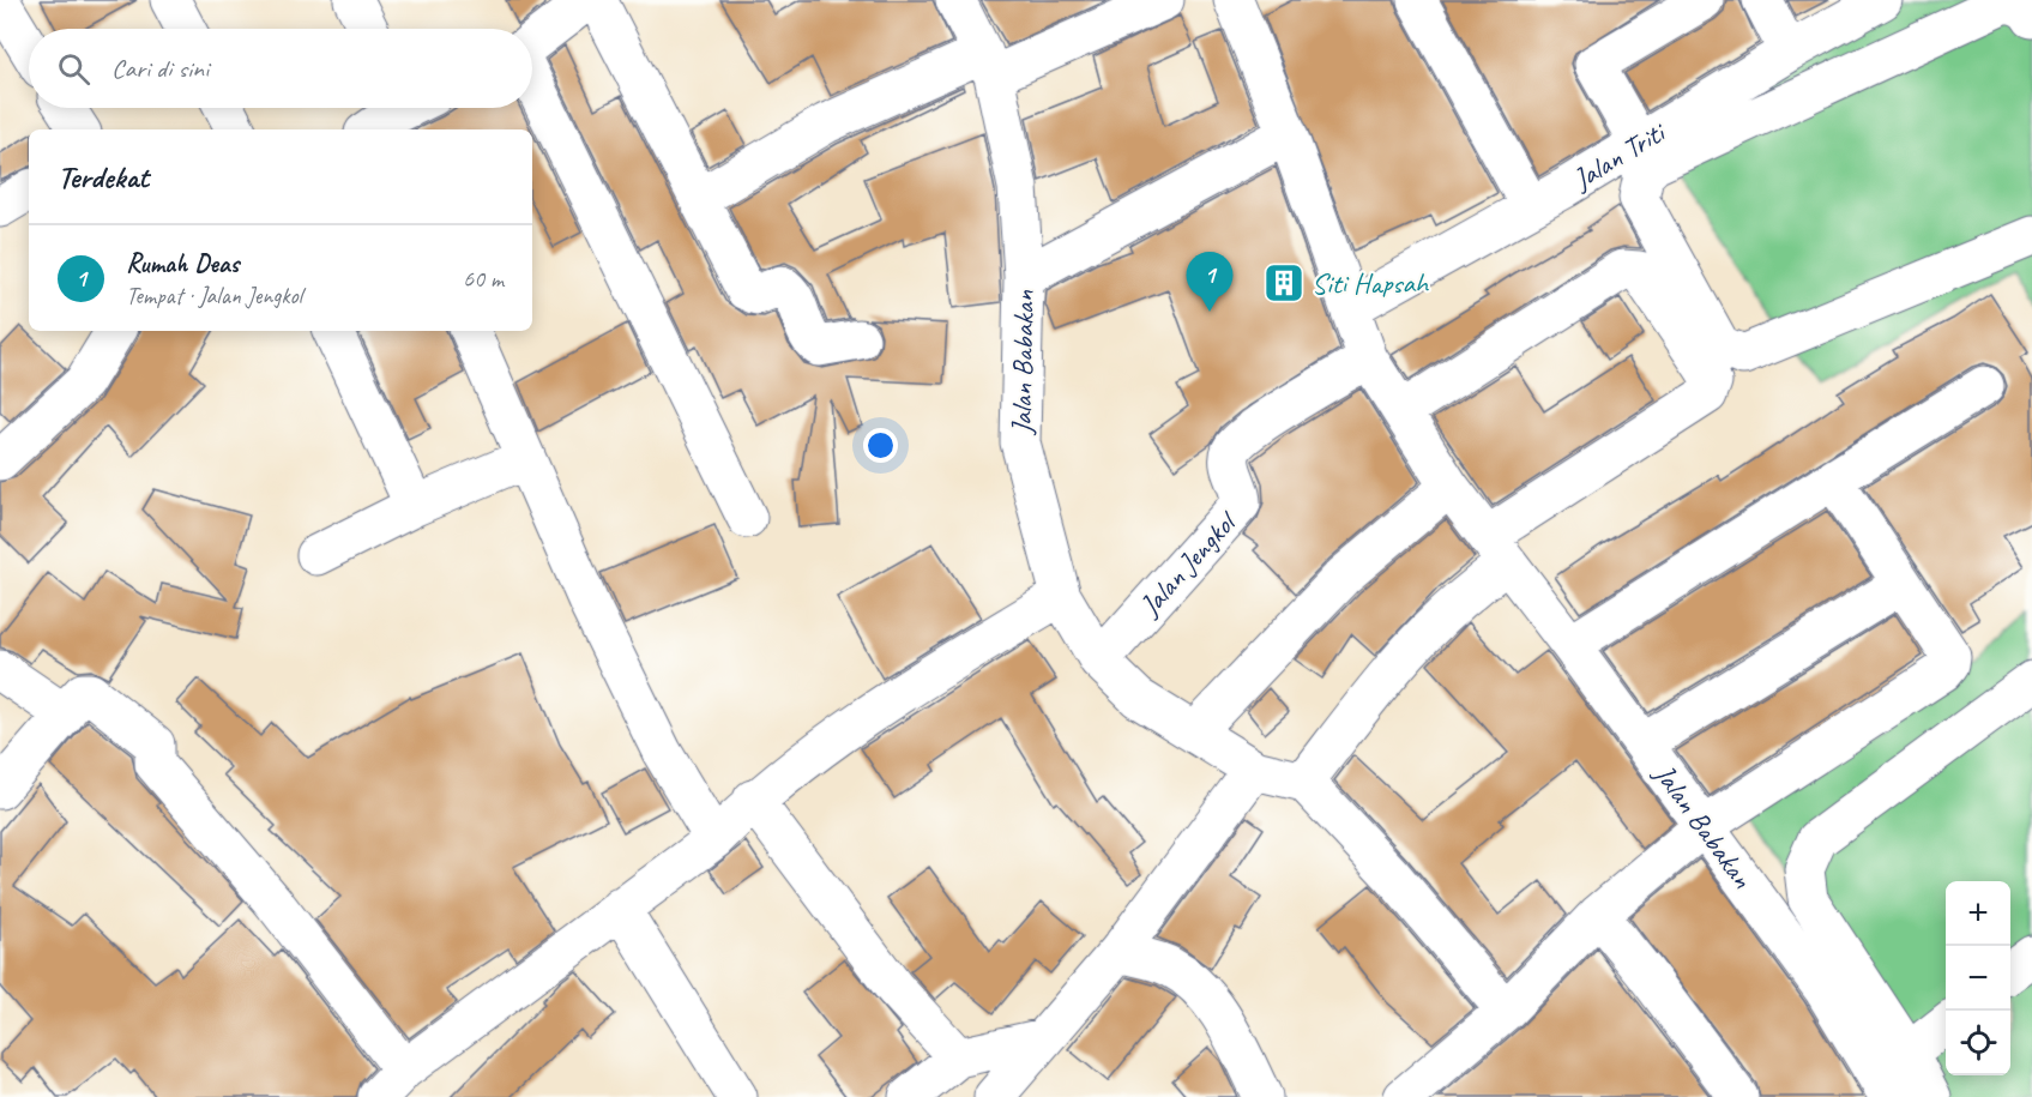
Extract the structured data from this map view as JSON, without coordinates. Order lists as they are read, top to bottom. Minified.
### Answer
{"streets":{"street":["Jalan Triti","Jalan Babakan","Jalan Jengkol"]},"crossings":[["Jalan Triti","Jalan Babakan"],["Jalan Babakan","Jalan Jengkol"]],"places":{"building":["Siti Hapsah"]},"page":{"search":"Cari di sini","heading":"Terdekat","list":[{"mark":"1","name":"Rumah Deas","note":"Tempat · Jalan Jengkol","value":"60 m"}],"pins":"1","map_buttons":["+","−"]}}
